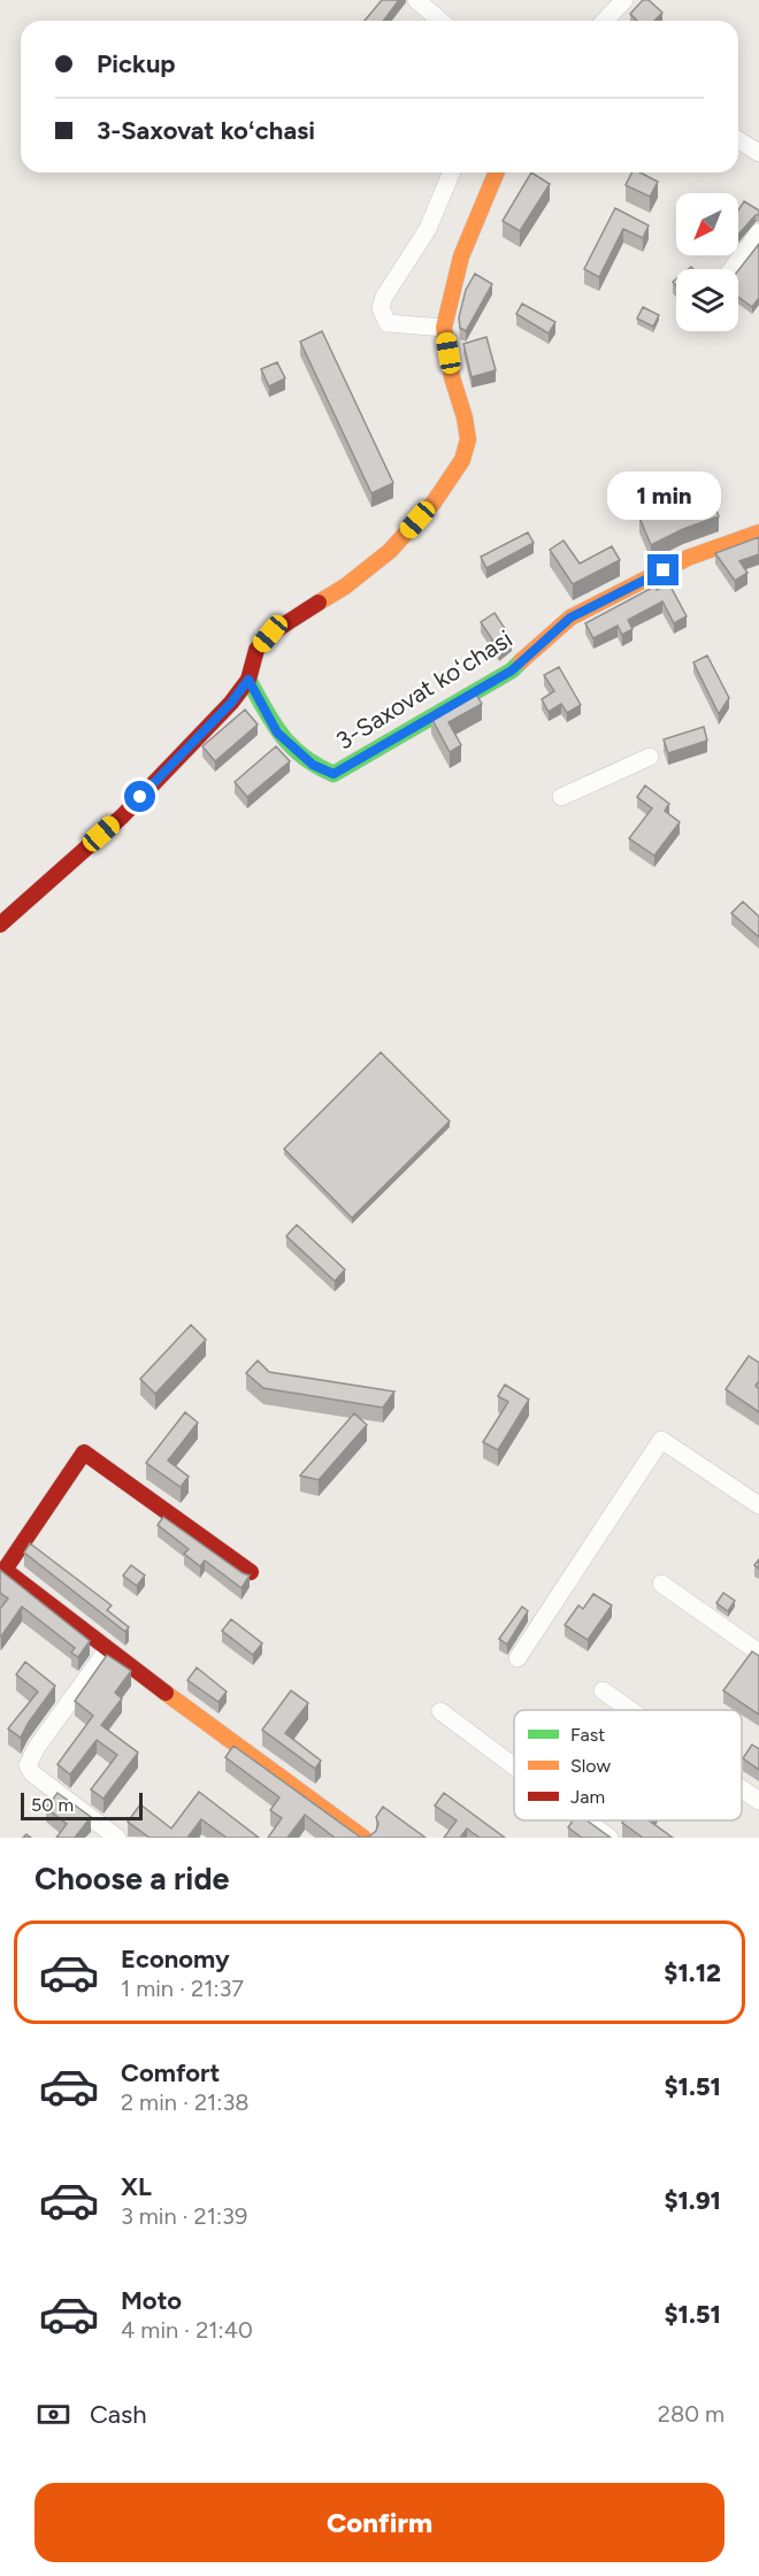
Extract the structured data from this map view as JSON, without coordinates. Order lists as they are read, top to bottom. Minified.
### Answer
{"streets":{"street":["3-Saxovat koʻchasi"]},"legend":["Fast","Slow","Jam"],"scale_bar":"50 m","north":"bottom left","page":{"banner":["Pickup","3-Saxovat koʻchasi"],"bubble":"1 min","scale":"50 m","heading":"Choose a ride","list":[{"name":"Economy","note":"1 min · 21:37","value":"$1.12"},{"name":"Comfort","note":"2 min · 21:38","value":"$1.51"},{"name":"XL","note":"3 min · 21:39","value":"$1.91"},{"name":"Moto","note":"4 min · 21:40","value":"$1.51"}],"pay":["Cash","280 m"],"buttons":"Confirm"}}
